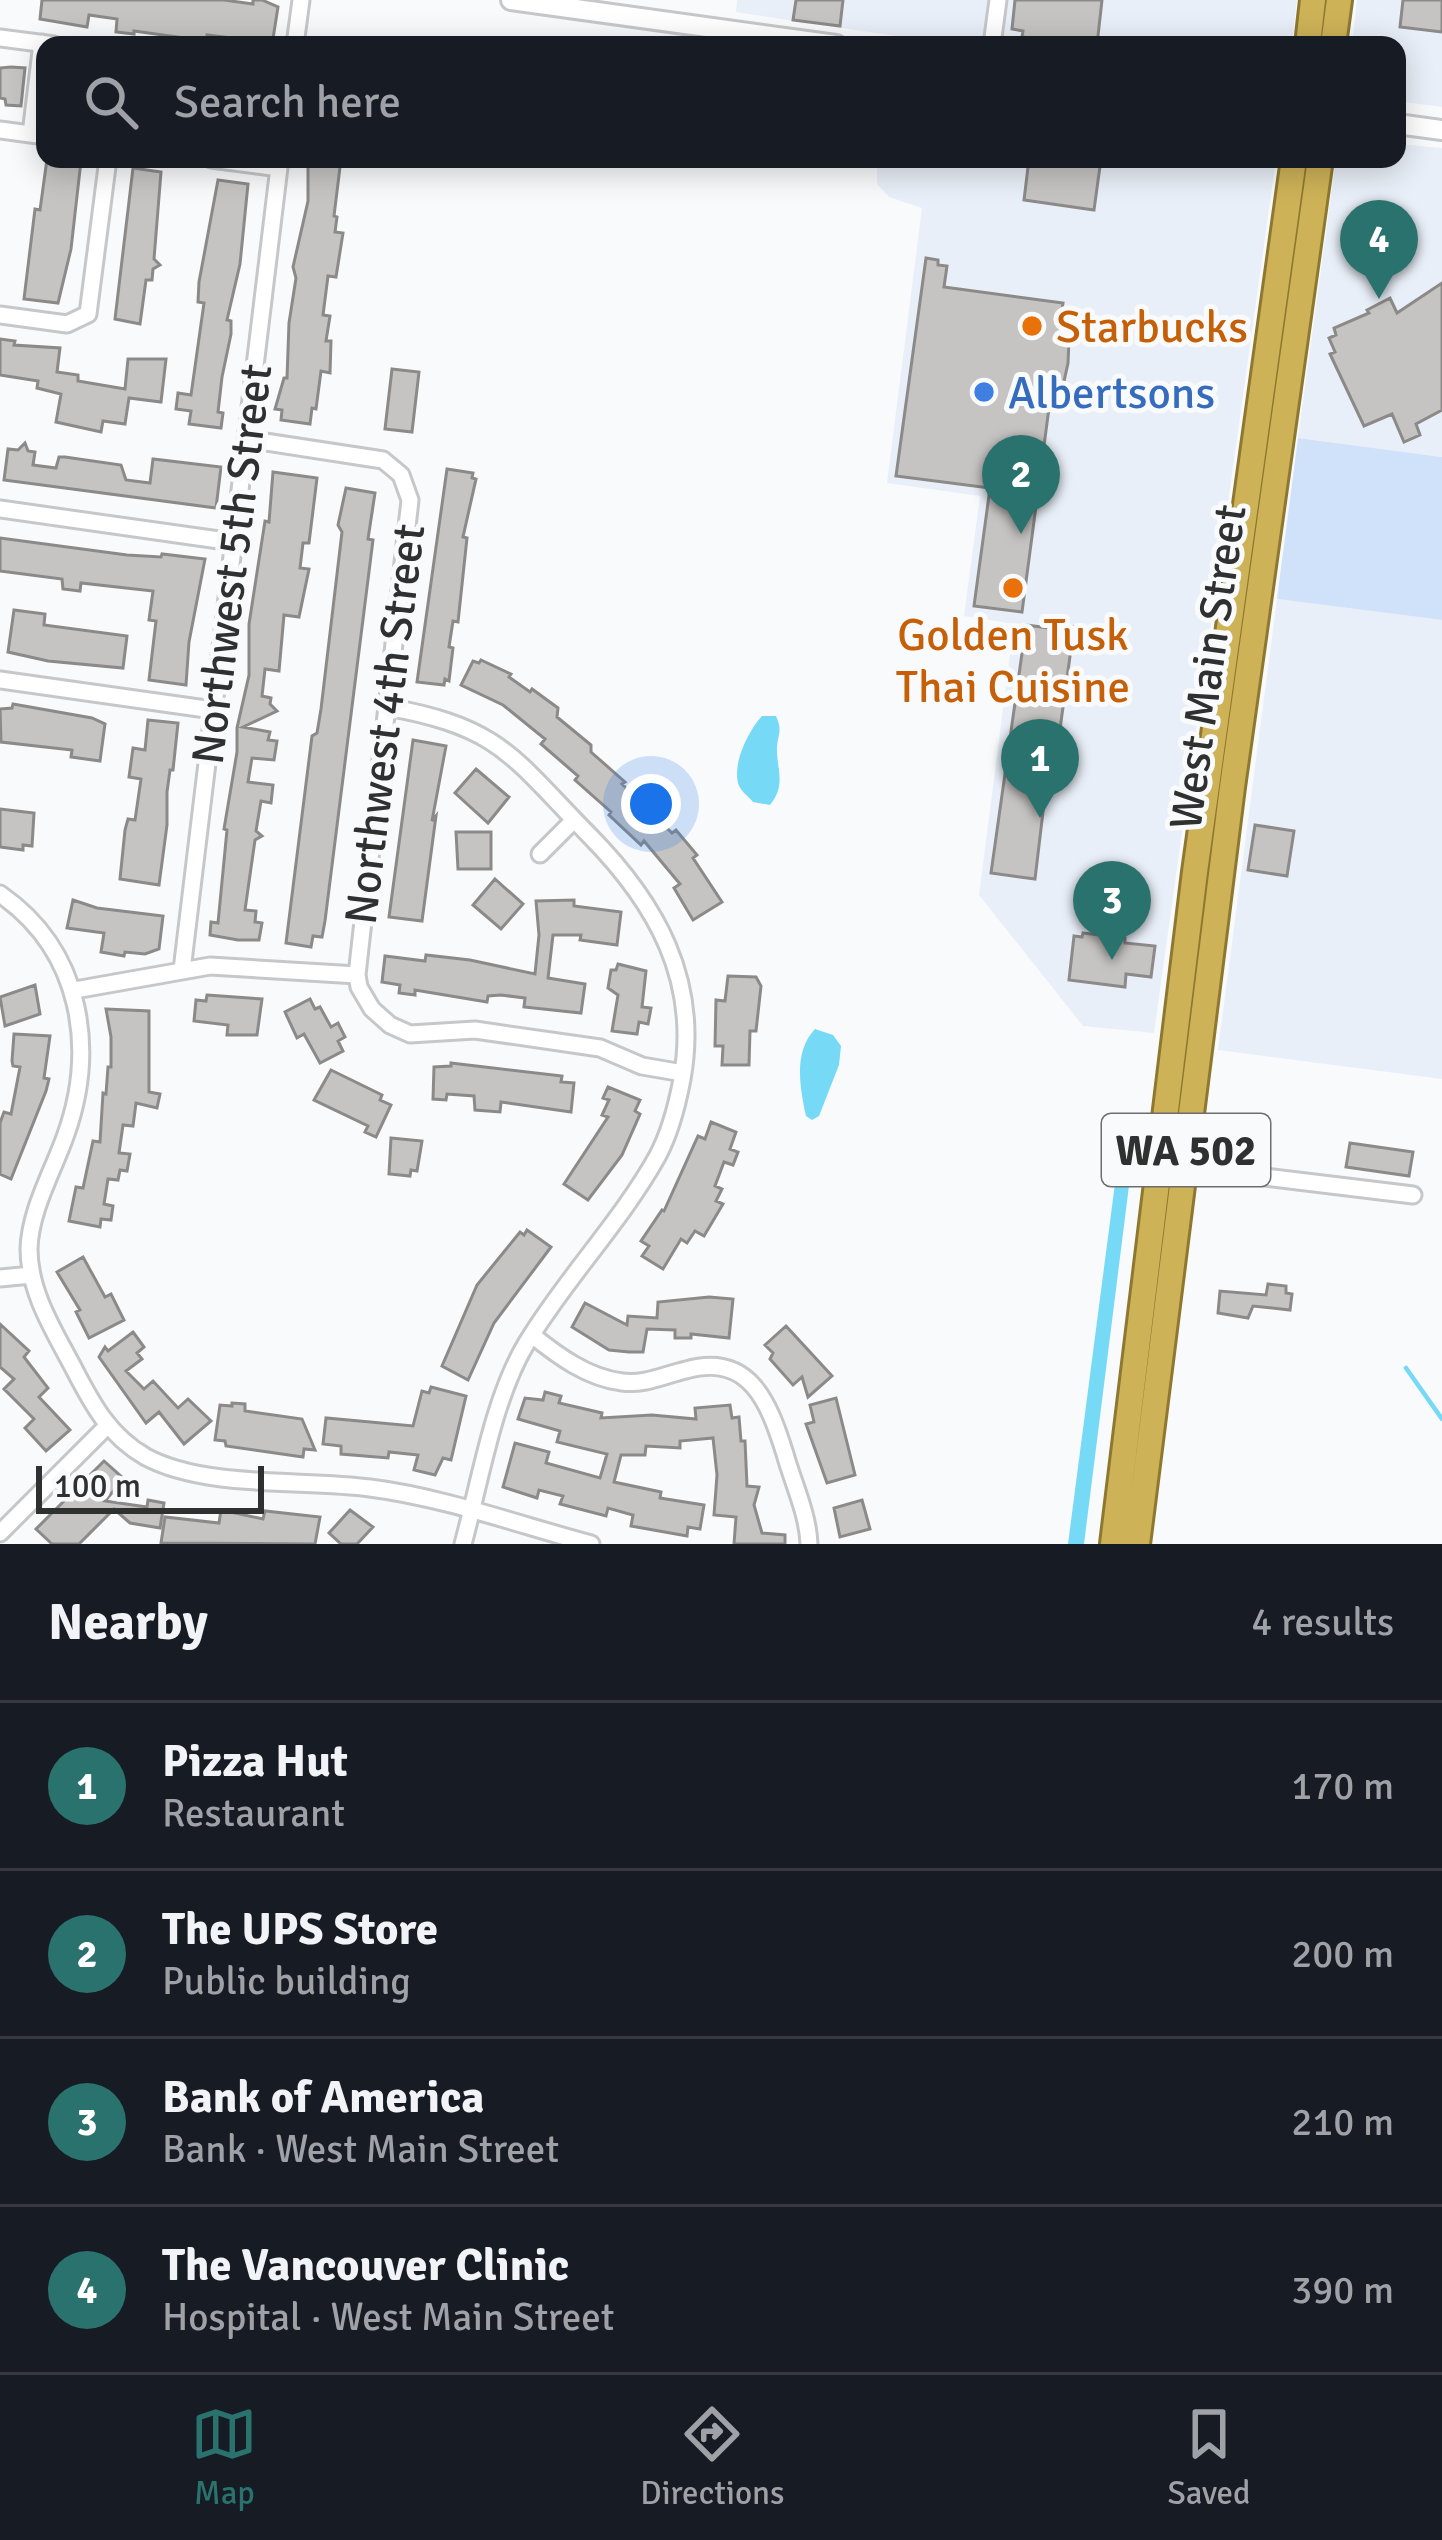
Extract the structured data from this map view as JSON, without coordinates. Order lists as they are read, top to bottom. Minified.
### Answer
{"streets":{"highway":["West Main Street","WA 502"],"street":["Northwest 5th Street","Northwest 4th Street"]},"crossings":[["Northwest 5th Street","Northwest 4th Street"]],"places":["Starbucks","Albertsons","Golden Tusk Thai Cuisine"],"scale_bar":"100 m","page":{"search":"Search here","pins":["4","2","1","3"],"scale":"100 m","heading":["Nearby","4 results"],"list":[{"mark":"1","name":"Pizza Hut","note":"Restaurant","value":"170 m"},{"mark":"2","name":"The UPS Store","note":"Public building","value":"200 m"},{"mark":"3","name":"Bank of America","note":"Bank · West Main Street","value":"210 m"},{"mark":"4","name":"The Vancouver Clinic","note":"Hospital · West Main Street","value":"390 m"}],"nav":["Map","Directions","Saved"]}}
